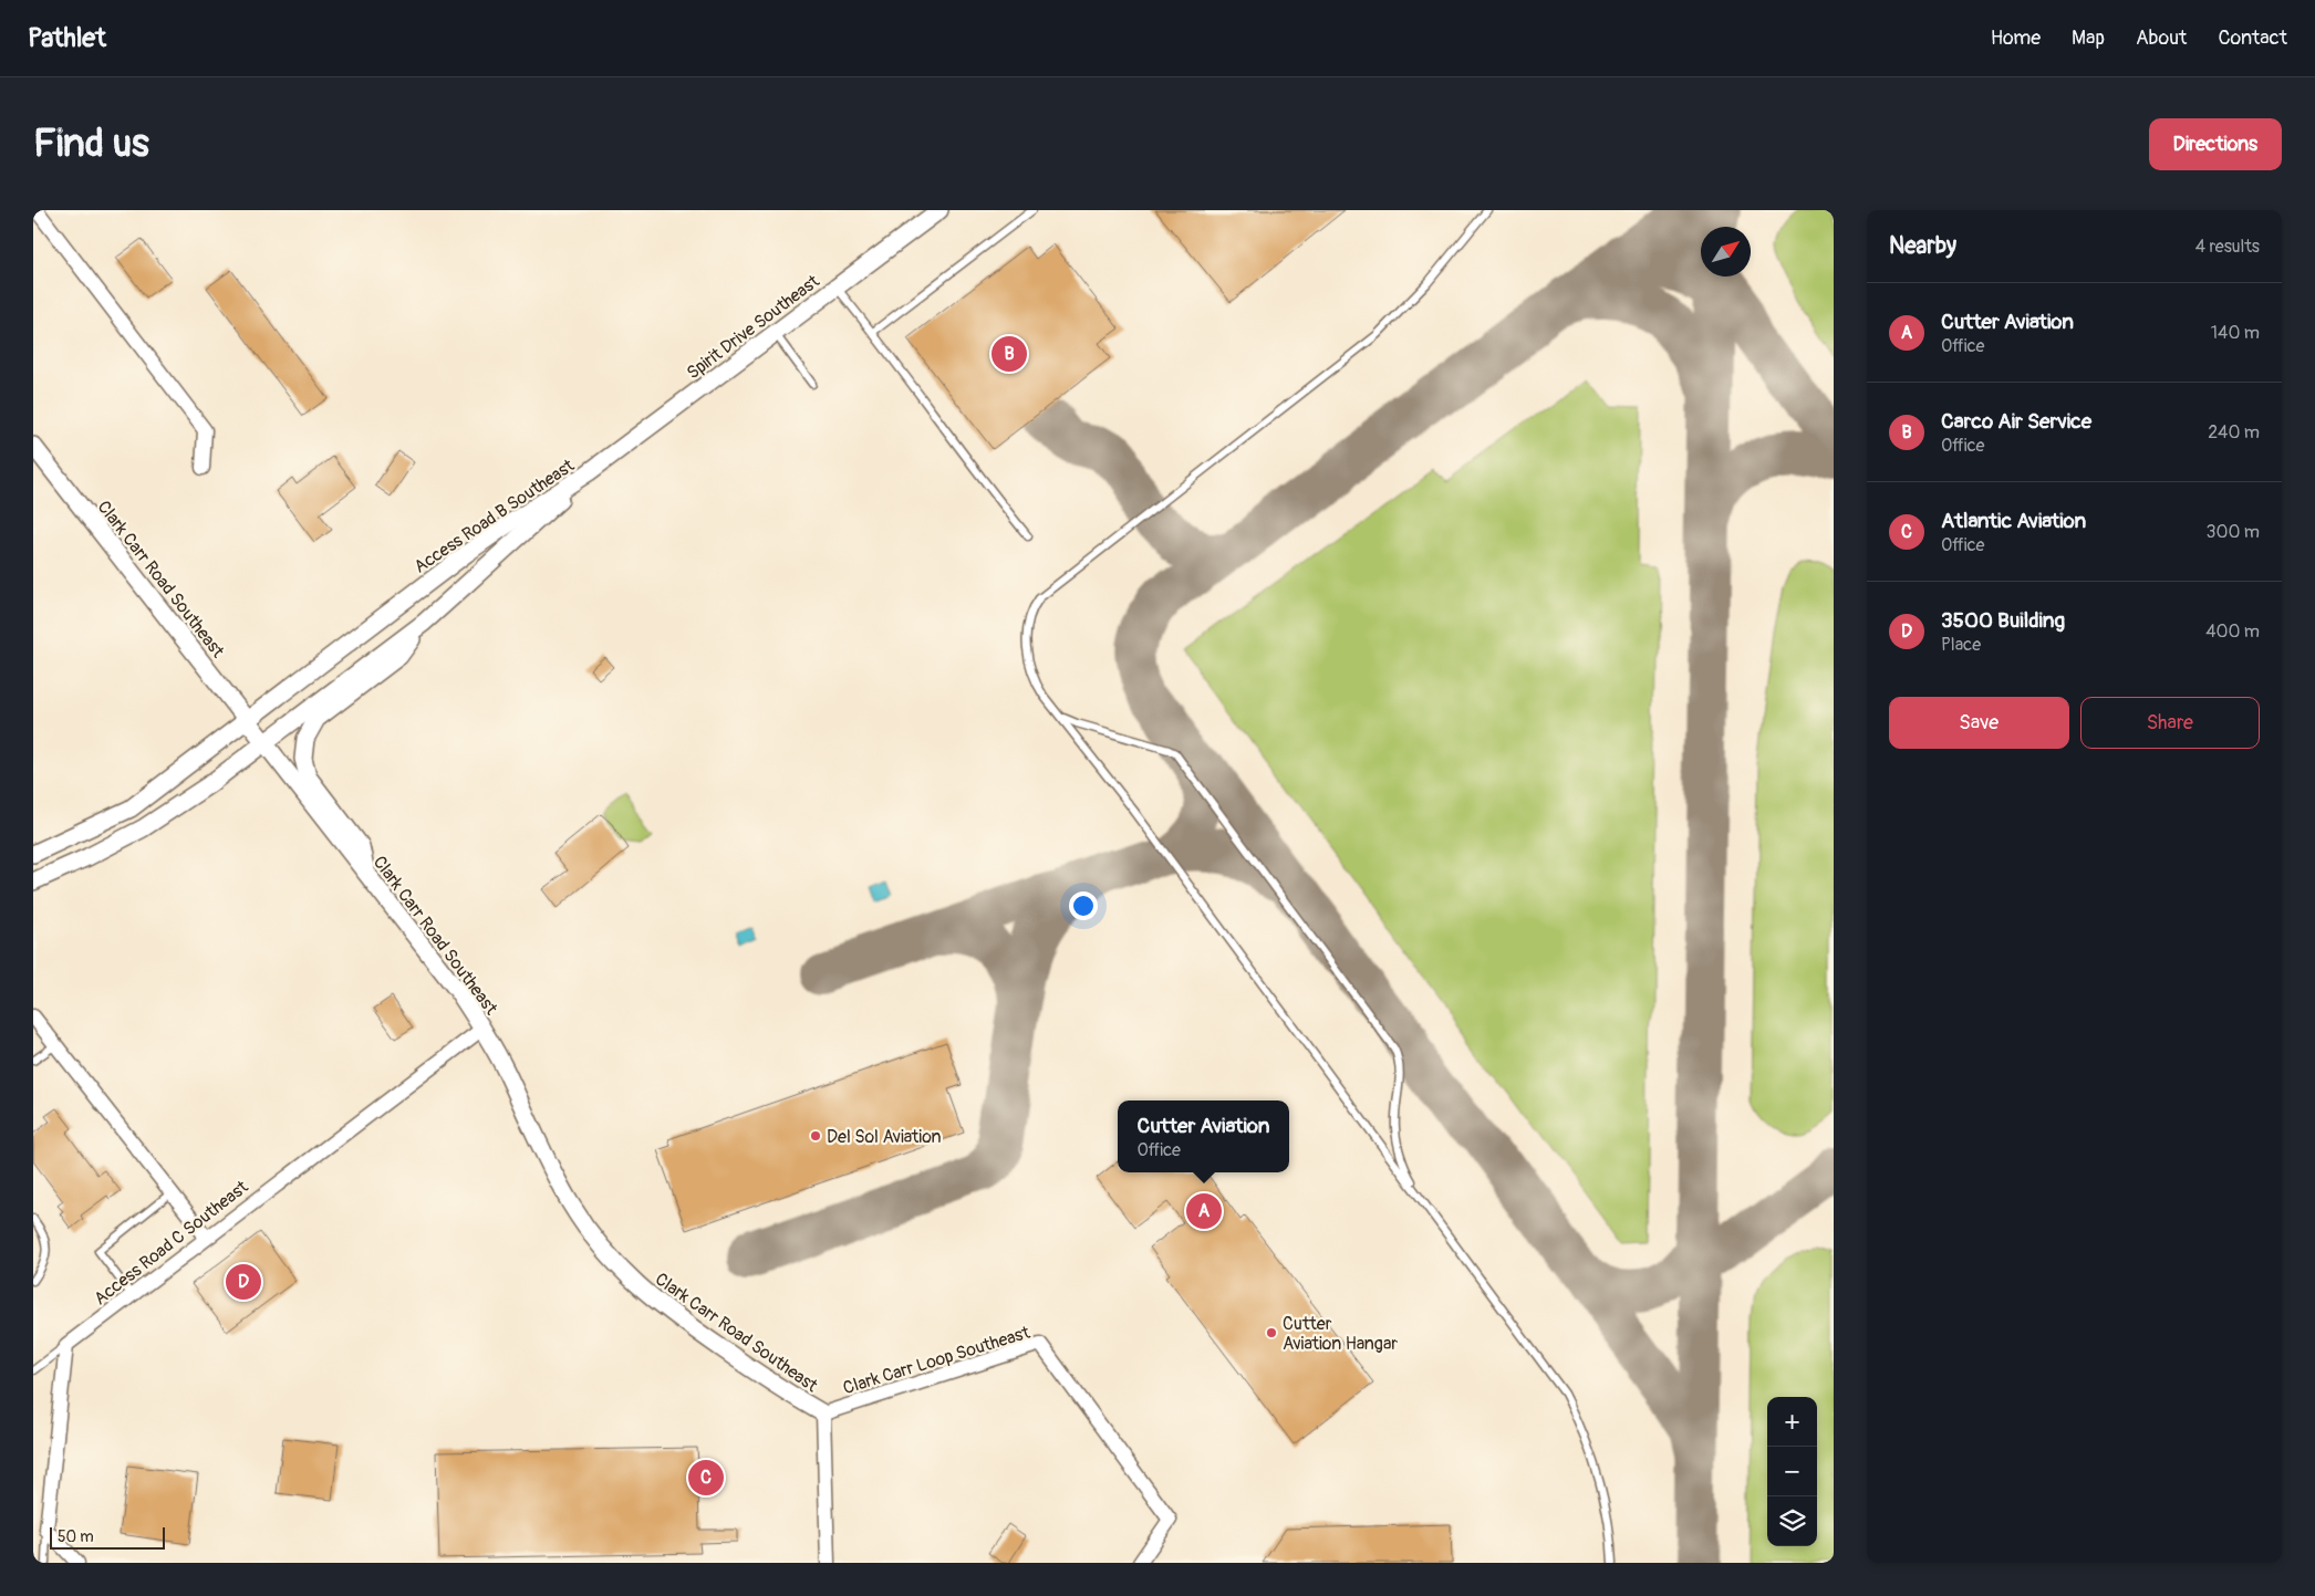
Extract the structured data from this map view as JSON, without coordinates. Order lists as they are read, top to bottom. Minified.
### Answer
{"streets":{"street":["Spirit Drive Southeast","Access Road B Southeast","Clark Carr Road Southeast","Access Road C Southeast","Clark Carr Loop Southeast"]},"crossings":[["Spirit Drive Southeast","Access Road B Southeast"],["Access Road B Southeast","Clark Carr Road Southeast"],["Clark Carr Road Southeast","Access Road C Southeast"],["Clark Carr Road Southeast","Clark Carr Loop Southeast"]],"places":["Del Sol Aviation","Cutter Aviation Hangar"],"scale_bar":"50 m","north":"top right","page":{"header":"Pathlet","nav":["Home","Map","About","Contact"],"buttons":["Directions",["Save","Share"]],"title":"Find us","heading":["Nearby","4 results"],"list":[{"mark":"A","name":"Cutter Aviation","note":"Office","value":"140 m"},{"mark":"B","name":"Carco Air Service","note":"Office","value":"240 m"},{"mark":"C","name":"Atlantic Aviation","note":"Office","value":"300 m"},{"mark":"D","name":"3500 Building","note":"Place","value":"400 m"}],"pins":["B","A","D","C"],"popup":["Cutter Aviation","Office"],"map_buttons":["+","−"],"scale":"50 m"}}
